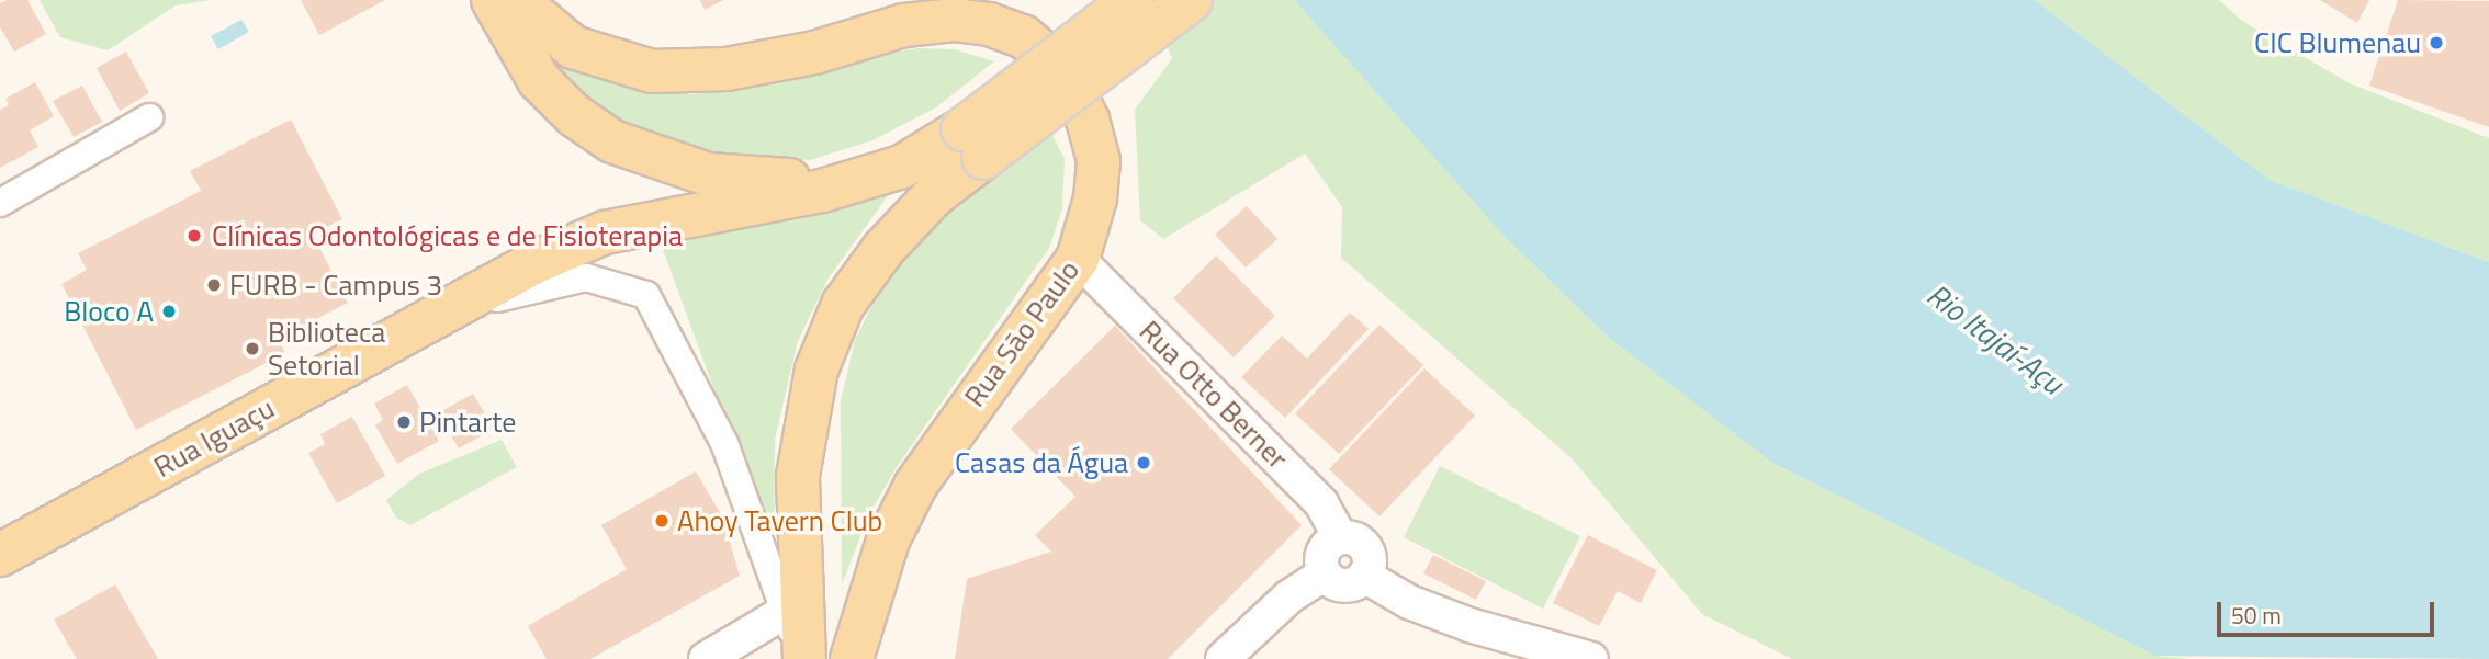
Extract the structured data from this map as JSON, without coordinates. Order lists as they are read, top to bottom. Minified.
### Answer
{"streets":{"main road":["Rua São Paulo","Rua Iguaçu"],"street":["Rua Otto Berner"]},"crossings":[["Rua São Paulo","Rua Otto Berner"]],"water":["Rio Itajaí-Açu"],"places":["CIC Blumenau","Clínicas Odontológicas e de Fisioterapia","FURB - Campus 3","Bloco A","Biblioteca Setorial","Pintarte","Casas da Água","Ahoy Tavern Club"],"scale_bar":"50 m"}
